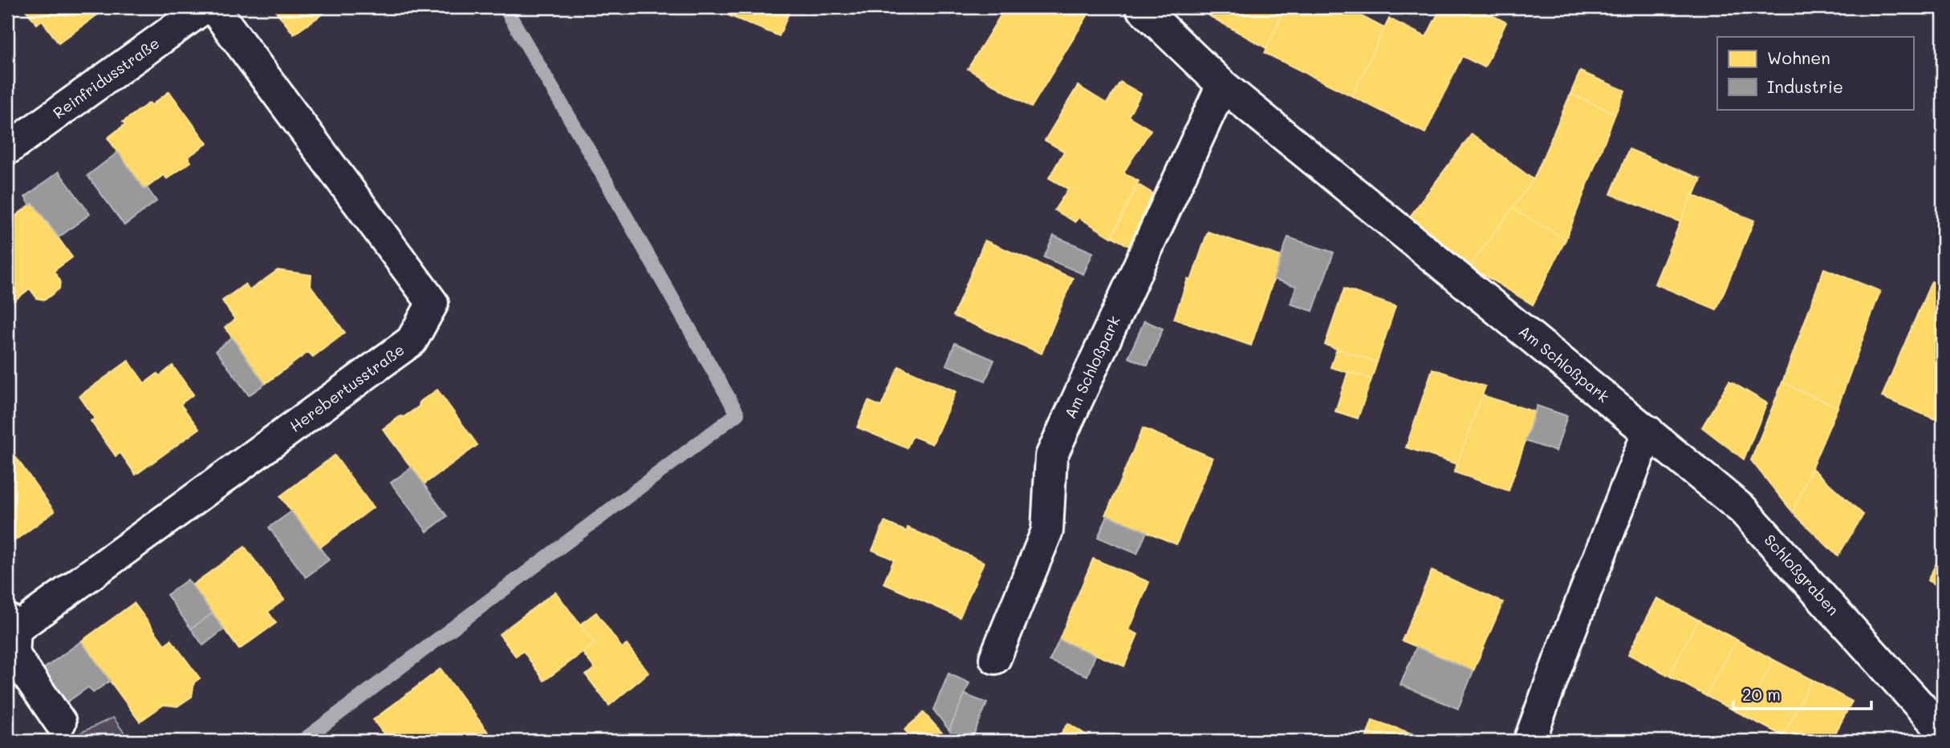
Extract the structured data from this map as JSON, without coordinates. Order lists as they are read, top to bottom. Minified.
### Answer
{"streets":{"street":["Reinfridusstraße","Am Schloßpark","Herebertusstraße","Schloßgraben"]},"crossings":[["Am Schloßpark","Schloßgraben"]],"legend":["Wohnen","Industrie"],"scale_bar":"20 m"}
